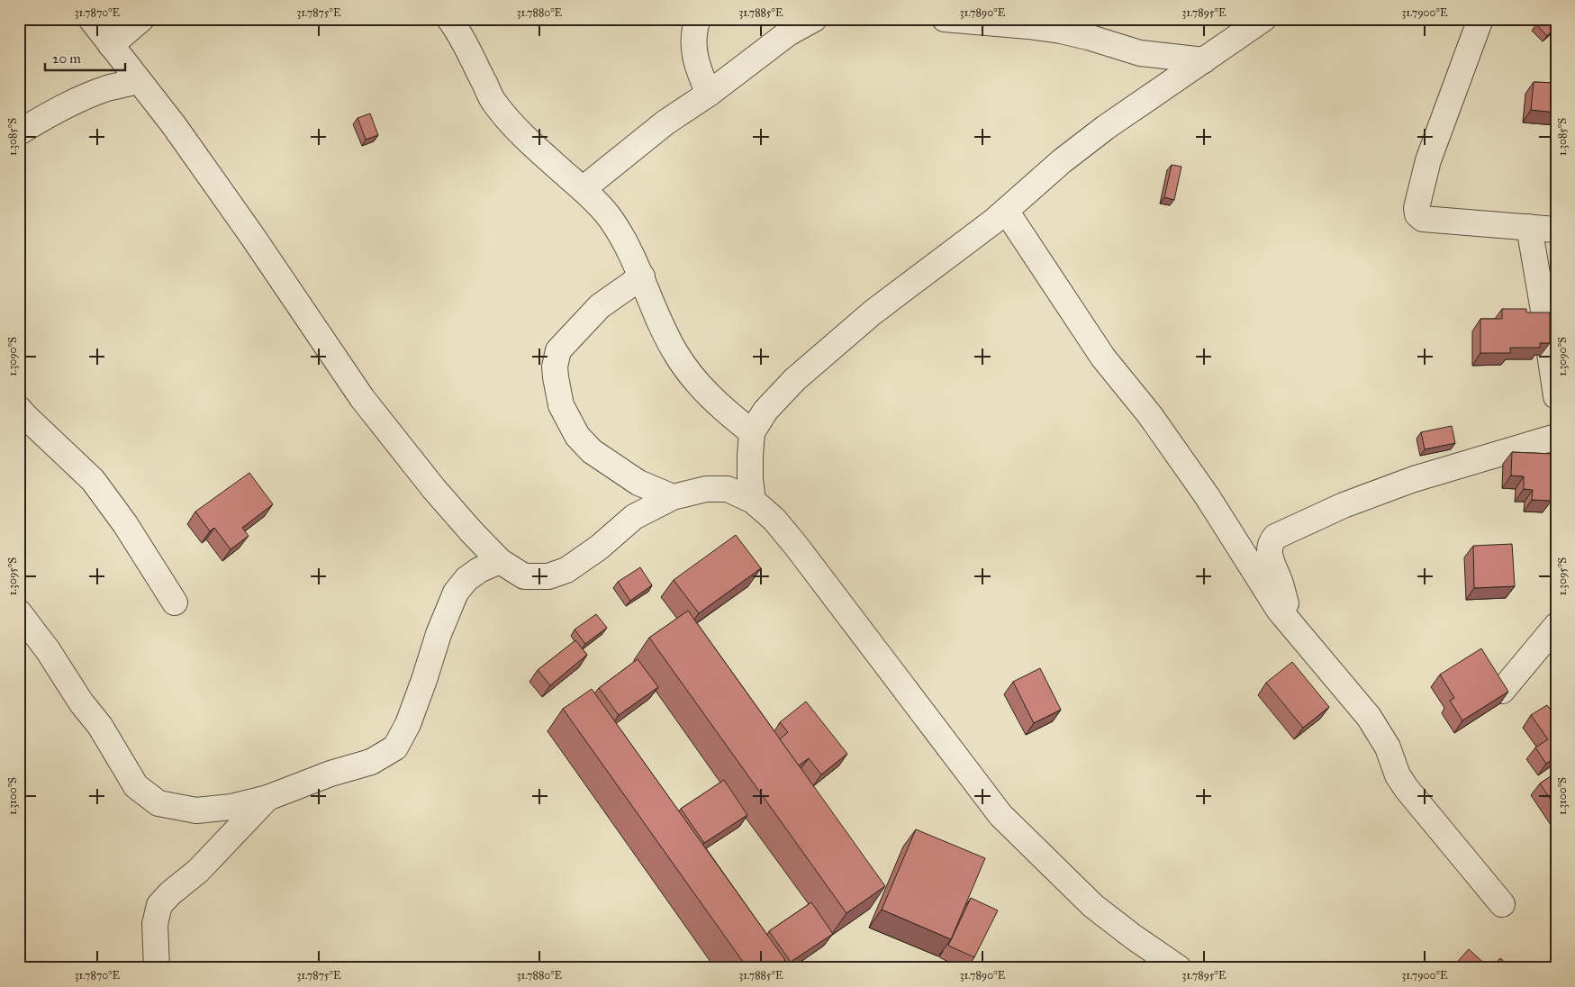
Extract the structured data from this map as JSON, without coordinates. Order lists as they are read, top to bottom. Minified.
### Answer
{"scale_bar":"20 m","coordinates":["31.7870°E","31.7875°E","31.7880°E","31.7885°E","31.7890°E","31.7895°E","31.7900°E","1.3085°S","1.3090°S","1.3095°S","1.3100°S"]}
